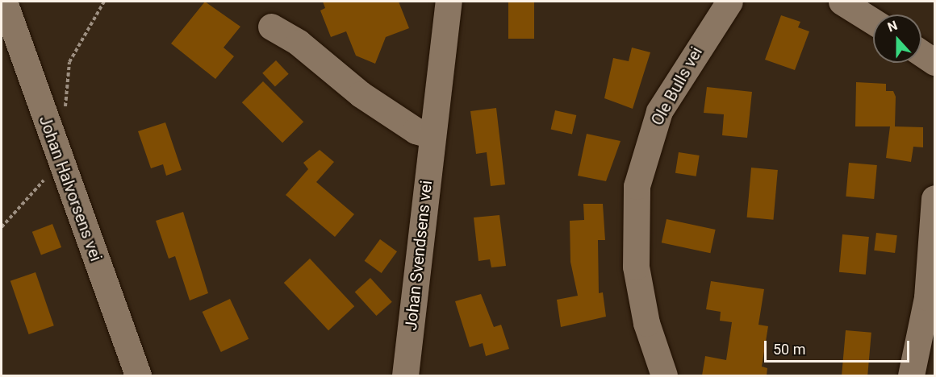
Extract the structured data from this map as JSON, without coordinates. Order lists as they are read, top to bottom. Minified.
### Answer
{"streets":{"street":["Ole Bulls vei","Johan Halvorsens vei","Johan Svendsens vei"]},"scale_bar":"50 m","north":"top"}
